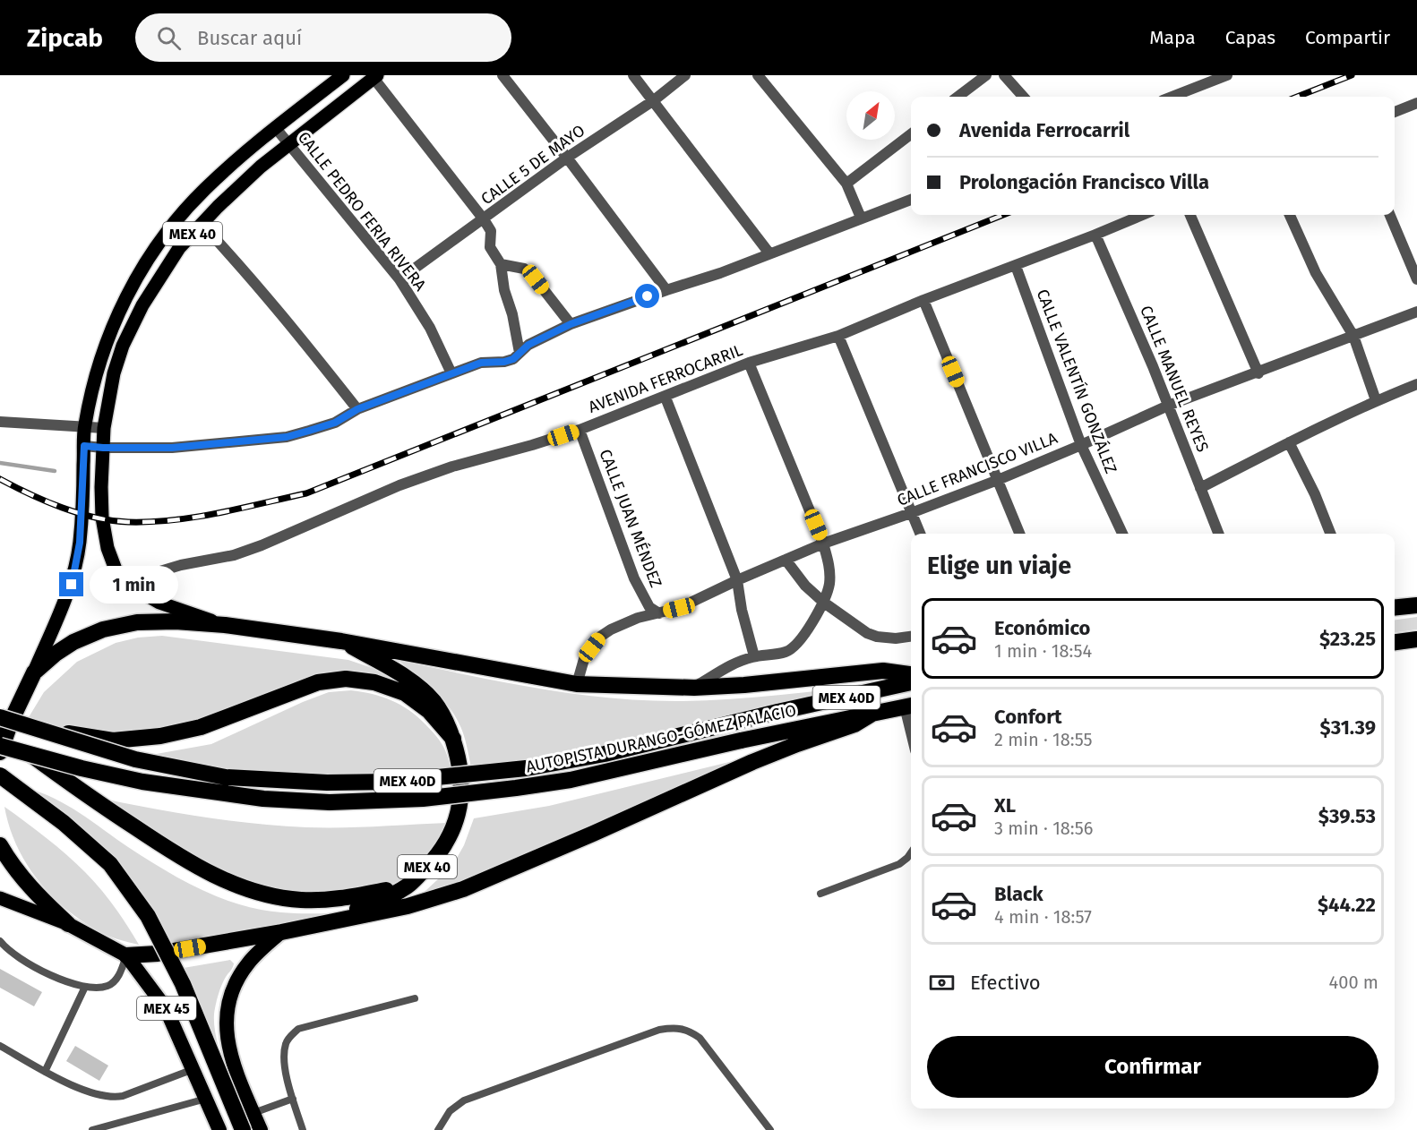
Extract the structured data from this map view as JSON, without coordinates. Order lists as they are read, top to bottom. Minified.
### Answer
{"streets":{"highway":["MEX 40","MEX 40D","AUTOPISTA DURANGO-GÓMEZ PALACIO","MEX 45"],"street":["CALLE 5 DE MAYO","CALLE PEDRO FERIA RIVERA","AVENIDA FERROCARRIL","CALLE MANUEL REYES","CALLE VALENTÍN GONZÁLEZ","CALLE FRANCISCO VILLA","CALLE JUAN MÉNDEZ"]},"crossings":[["CALLE 5 DE MAYO","CALLE PEDRO FERIA RIVERA"],["CALLE PEDRO FERIA RIVERA","MEX 40"],["MEX 40","AVENIDA FERROCARRIL"],["MEX 40","MEX 40D"],["MEX 40","MEX 45"],["AVENIDA FERROCARRIL","CALLE MANUEL REYES"],["AVENIDA FERROCARRIL","CALLE VALENTÍN GONZÁLEZ"],["AVENIDA FERROCARRIL","CALLE JUAN MÉNDEZ"],["CALLE MANUEL REYES","CALLE FRANCISCO VILLA"],["CALLE VALENTÍN GONZÁLEZ","CALLE FRANCISCO VILLA"],["CALLE FRANCISCO VILLA","CALLE JUAN MÉNDEZ"],["MEX 40D","AUTOPISTA DURANGO-GÓMEZ PALACIO"]],"north":"top right","page":{"header":"Zipcab","search":"Buscar aquí","nav":["Mapa","Capas","Compartir"],"banner":["Avenida Ferrocarril","Prolongación Francisco Villa"],"heading":"Elige un viaje","bubble":"1 min","list":[{"name":"Económico","note":"1 min · 18:54","value":"$23.25"},{"name":"Confort","note":"2 min · 18:55","value":"$31.39"},{"name":"XL","note":"3 min · 18:56","value":"$39.53"},{"name":"Black","note":"4 min · 18:57","value":"$44.22"}],"pay":["Efectivo","400 m"],"buttons":"Confirmar"}}
